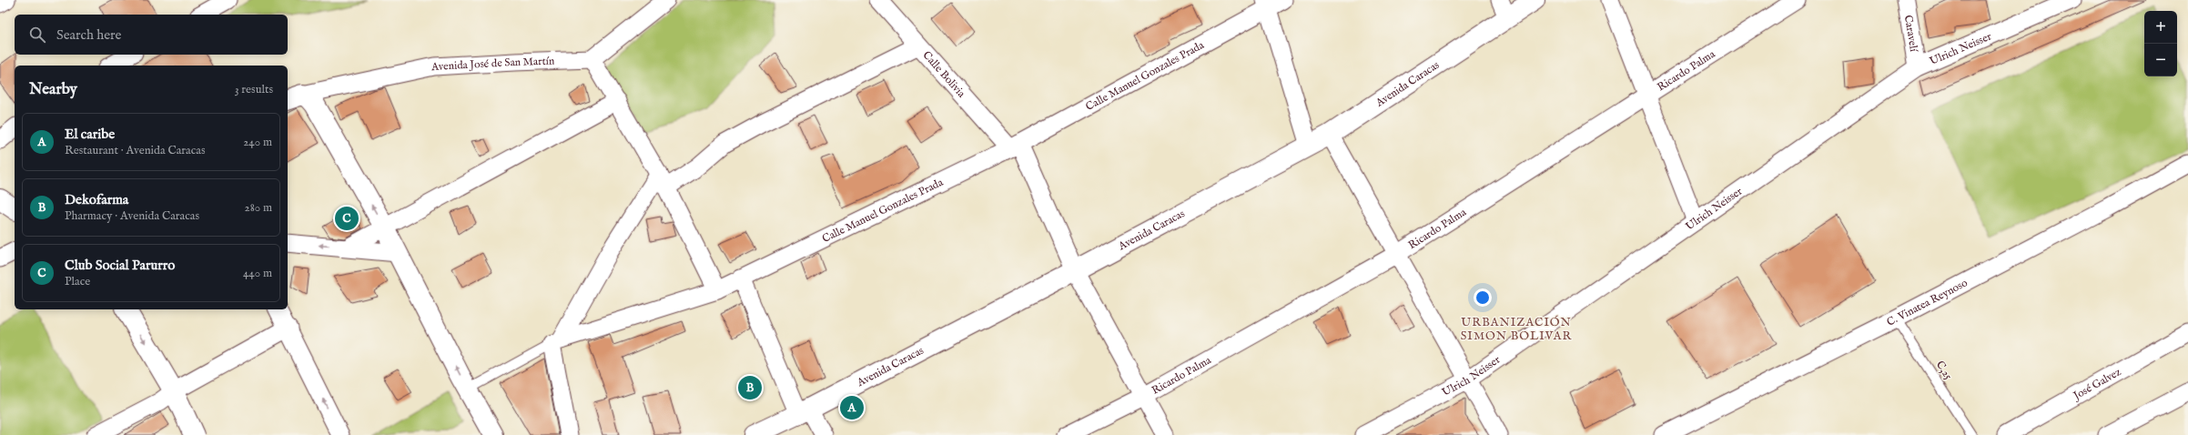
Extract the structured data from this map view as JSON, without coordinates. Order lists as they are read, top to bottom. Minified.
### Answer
{"streets":{"main road":["Avenida Caracas"],"street":["Caravelí","Ulrich Neisser","Avenida José de San Martín","Ricardo Palma","Calle Bolivia","Calle Manuel Gonzales Prada","C. Vinatea Reynoso","José Galvez"],"lane":["C,25"]},"crossings":[["Caravelí","Ulrich Neisser"],["Ricardo Palma","Calle Bolivia"],["Calle Bolivia","Calle Manuel Gonzales Prada"],["Calle Bolivia","Avenida Caracas"],["C. Vinatea Reynoso","C,25"]],"districts":["URBANIZACIÓN SIMON BOLIVAR"],"page":{"map_buttons":["+","−"],"search":"Search here","heading":["Nearby","3 results"],"list":[{"mark":"A","name":"El caribe","note":"Restaurant · Avenida Caracas","value":"240 m"},{"mark":"B","name":"Dekofarma","note":"Pharmacy · Avenida Caracas","value":"280 m"},{"mark":"C","name":"Club Social Parurro","note":"Place","value":"440 m"}],"pins":["C","B","A"]}}
